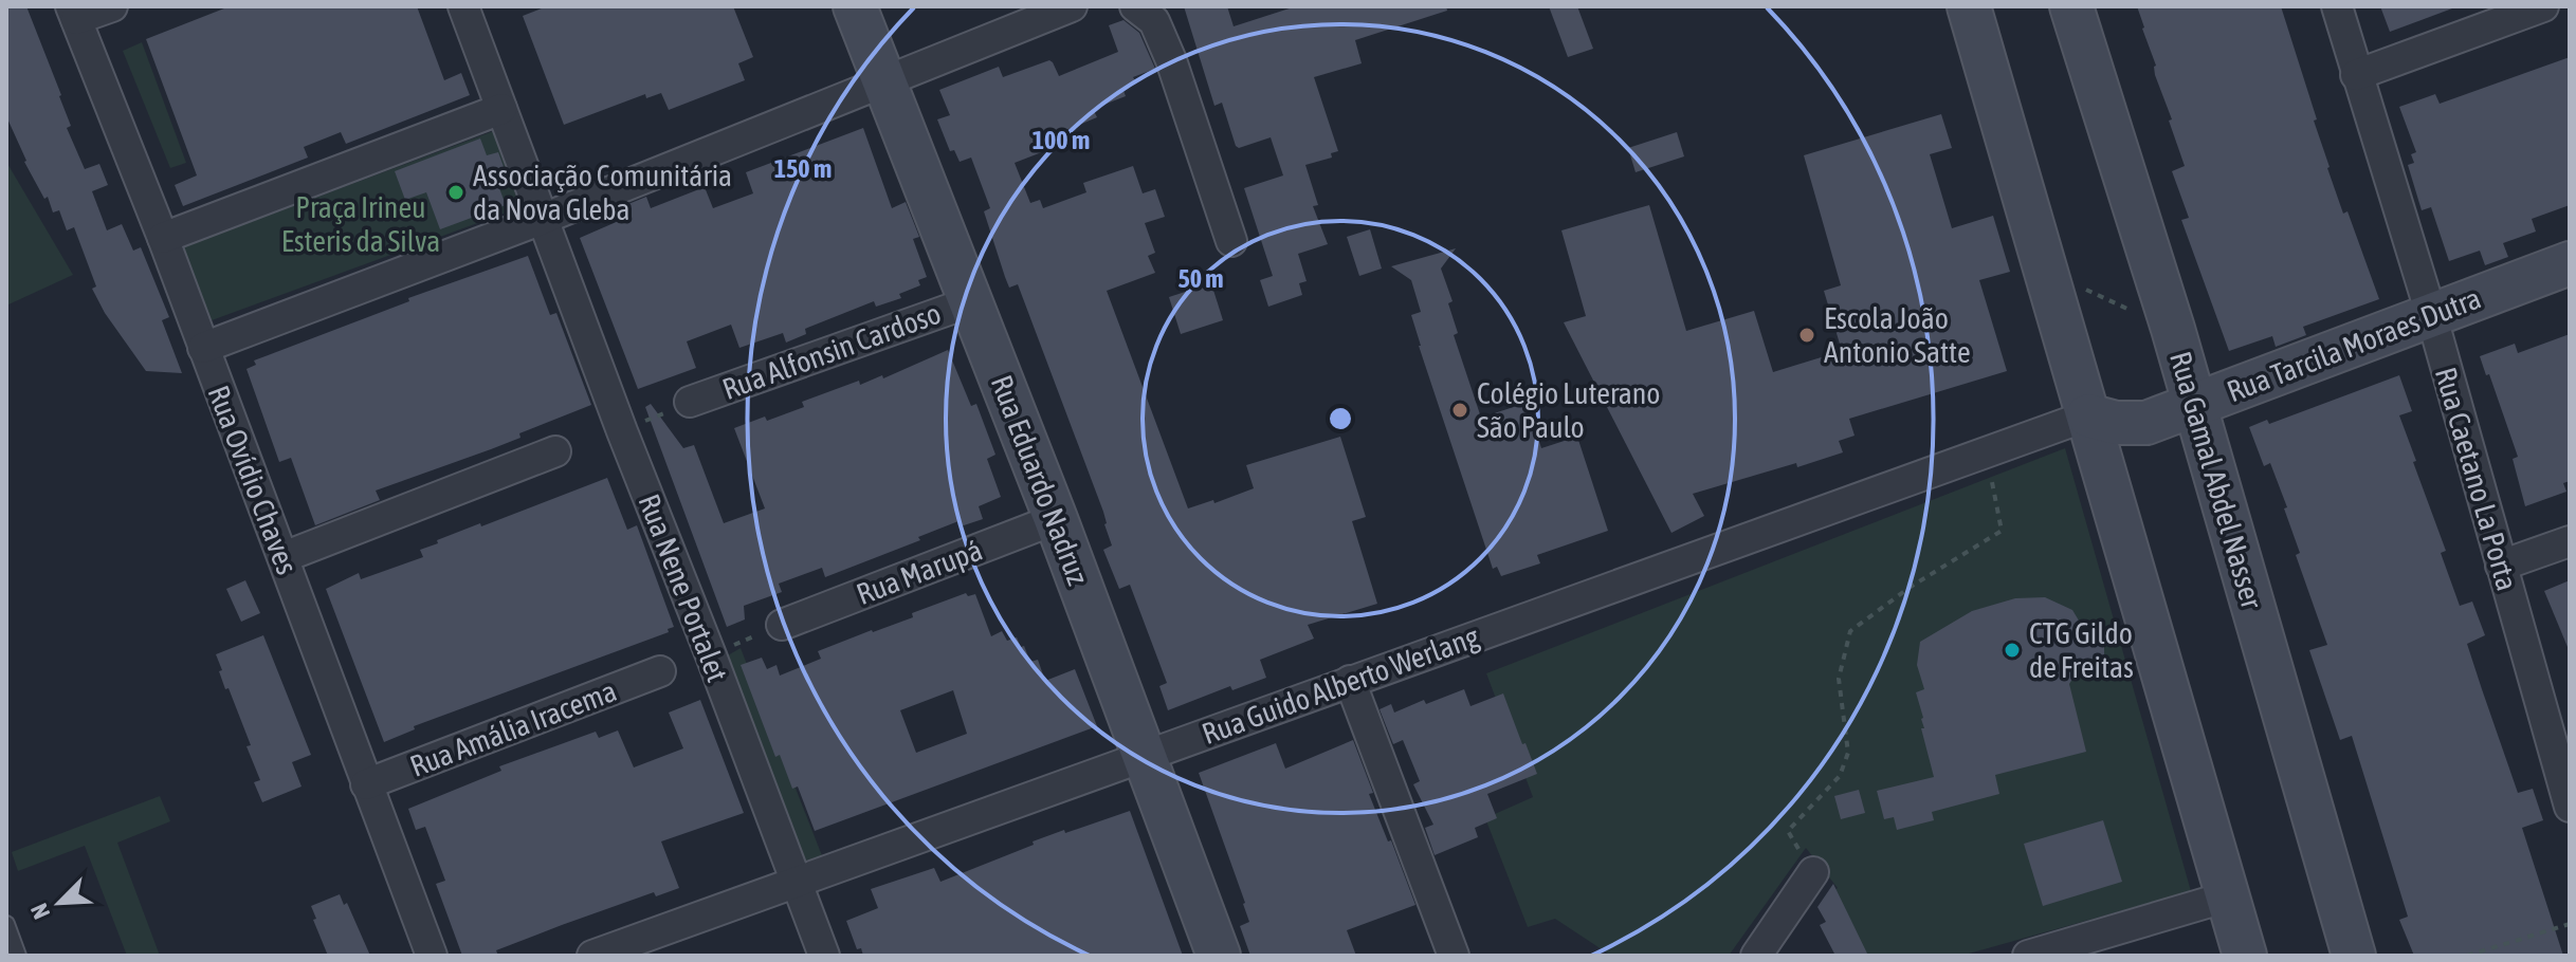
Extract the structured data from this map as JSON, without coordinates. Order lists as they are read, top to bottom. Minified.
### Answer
{"streets":{"street":["Rua Tarcila Moraes Dutra","Rua Alfonsin Cardoso","Rua Caetano La Porta","Rua Ovídio Chaves","Rua Eduardo Nadruz","Rua Gamal Abdel Nasser","Rua Marupá","Rua Nene Portalet","Rua Guido Alberto Werlang","Rua Amália Iracema"]},"crossings":[["Rua Tarcila Moraes Dutra","Rua Caetano La Porta"],["Rua Tarcila Moraes Dutra","Rua Gamal Abdel Nasser"],["Rua Tarcila Moraes Dutra","Rua Guido Alberto Werlang"],["Rua Alfonsin Cardoso","Rua Eduardo Nadruz"],["Rua Ovídio Chaves","Rua Amália Iracema"],["Rua Eduardo Nadruz","Rua Marupá"],["Rua Eduardo Nadruz","Rua Guido Alberto Werlang"],["Rua Nene Portalet","Rua Guido Alberto Werlang"]],"parks":["Praça Irineu Esteris da Silva"],"places":["Associação Comunitária da Nova Gleba","Escola João Antonio Satte","Colégio Luterano São Paulo","CTG Gildo de Freitas"],"north":"bottom left","rings":["100 m","150 m","50 m"]}
